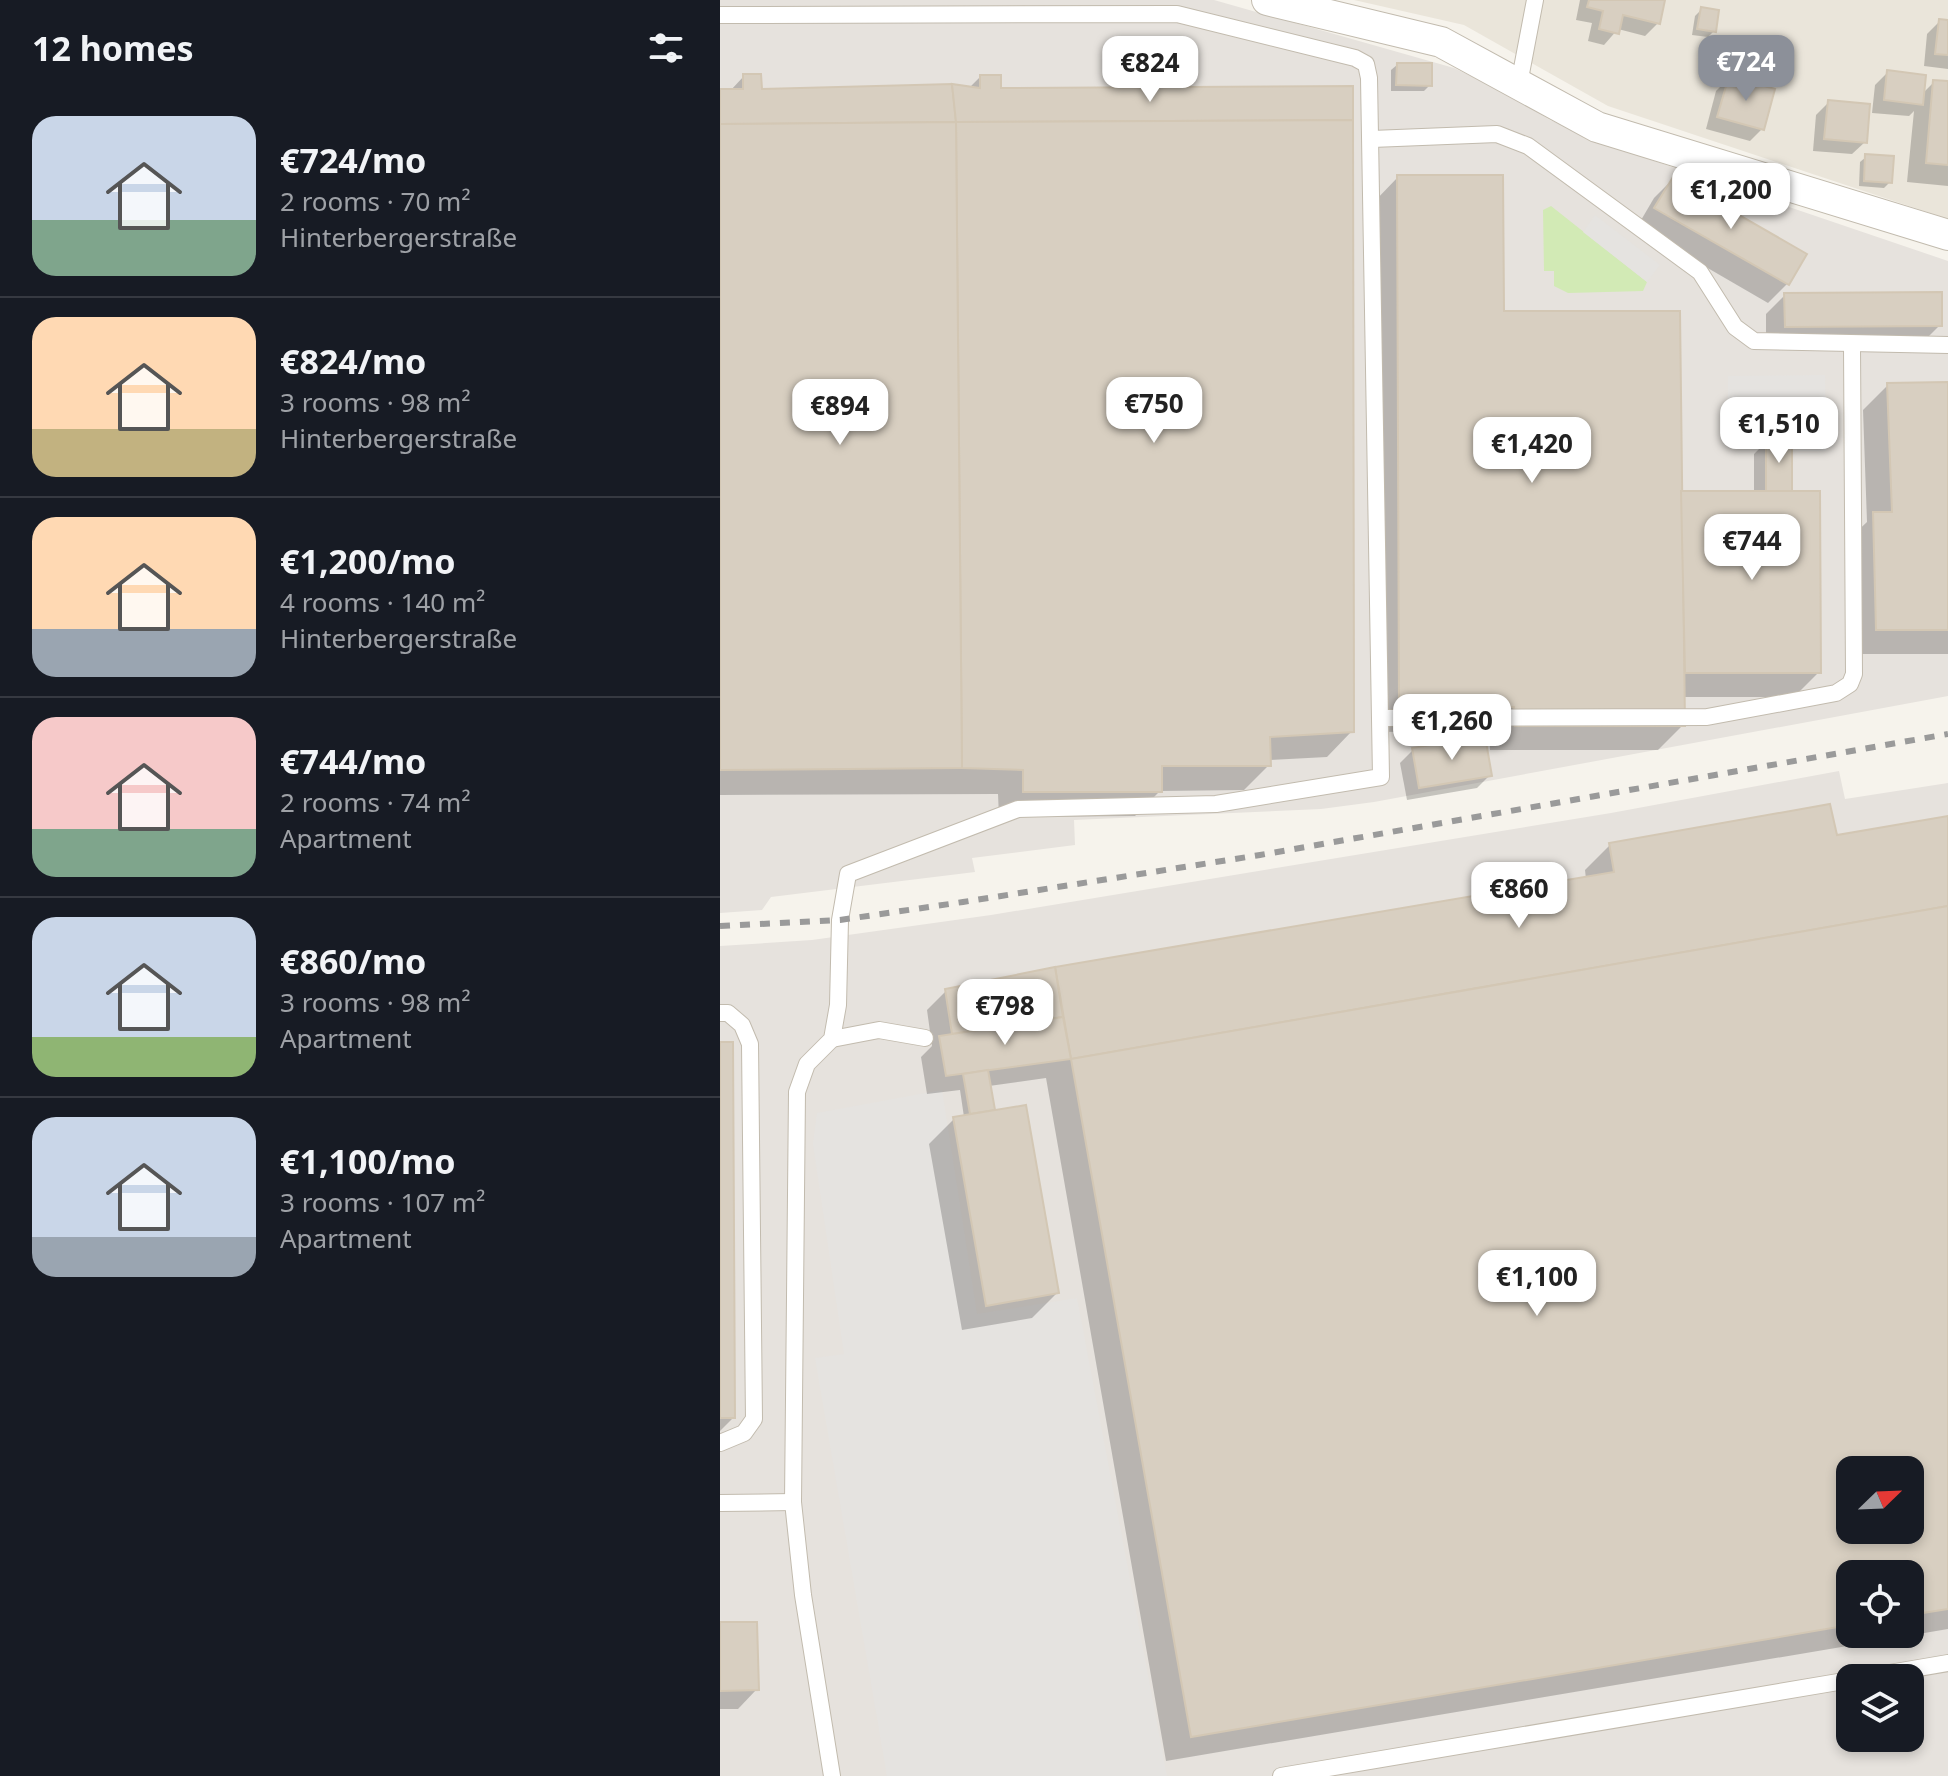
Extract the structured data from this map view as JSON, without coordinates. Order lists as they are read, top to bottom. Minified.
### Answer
{"north":"top right","page":{"heading":"12 homes","price":["€724","€824","€1,200","€750","€894","€1,510","€1,420","€744","€1,260","€860","€798","€1,100"],"list":[{"name":"€724/mo","note":"2 rooms · 70 m² · Hinterbergerstraße"},{"name":"€824/mo","note":"3 rooms · 98 m² · Hinterbergerstraße"},{"name":"€1,200/mo","note":"4 rooms · 140 m² · Hinterbergerstraße"},{"name":"€744/mo","note":"2 rooms · 74 m² · Apartment"},{"name":"€860/mo","note":"3 rooms · 98 m² · Apartment"},{"name":"€1,100/mo","note":"3 rooms · 107 m² · Apartment"}]}}
